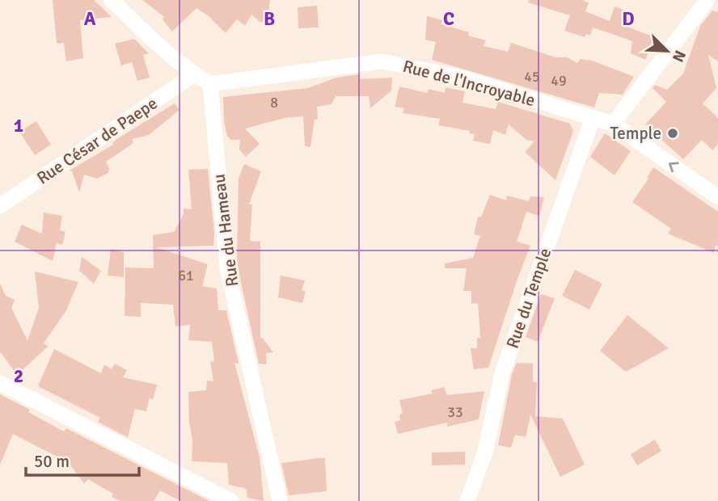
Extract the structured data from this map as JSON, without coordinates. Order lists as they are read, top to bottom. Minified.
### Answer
{"streets":{"street":["Rue de l'Incroyable","Rue César de Paepe","Rue du Hameau","Rue du Temple"]},"crossings":[["Rue de l'Incroyable","Rue du Hameau"],["Rue de l'Incroyable","Rue du Temple"]],"places":["Temple"],"house_numbers":["45","49","8","61","33"],"scale_bar":"50 m","north":"bottom right","grid":{"columns":["A","B","C","D"],"rows":["1","2"]}}
